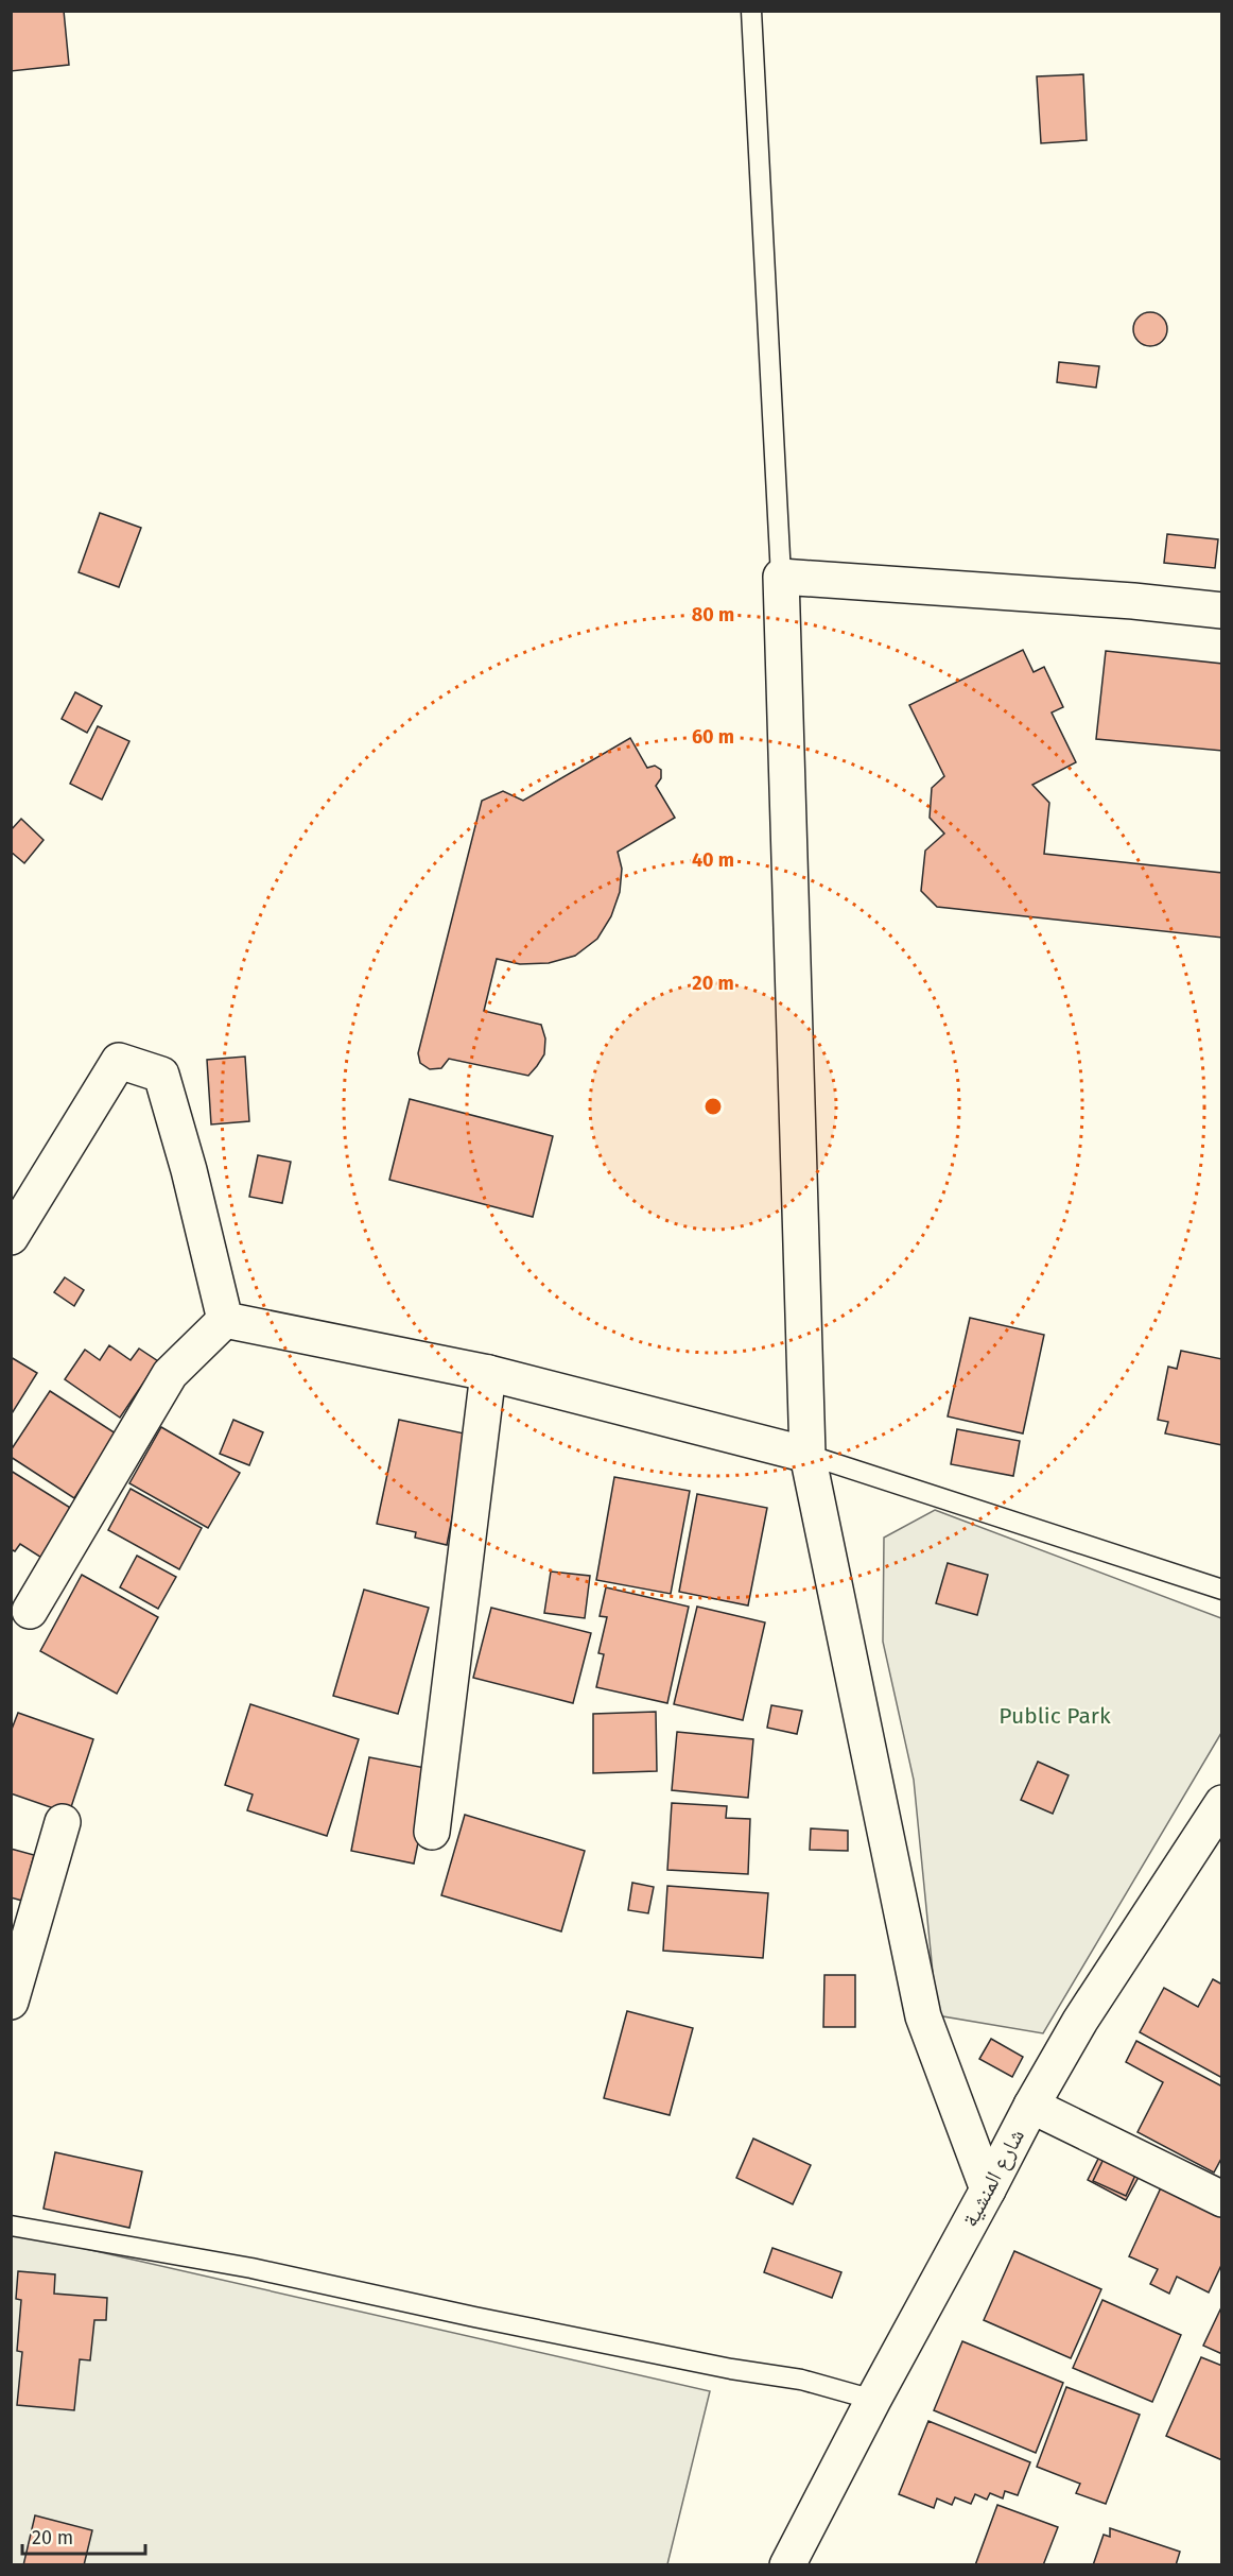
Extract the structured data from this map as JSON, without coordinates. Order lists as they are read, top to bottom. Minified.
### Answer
{"streets":{"street":["شارع المنشية"]},"parks":["Public Park"],"scale_bar":"20 m","rings":["80 m","60 m","40 m","20 m"]}
